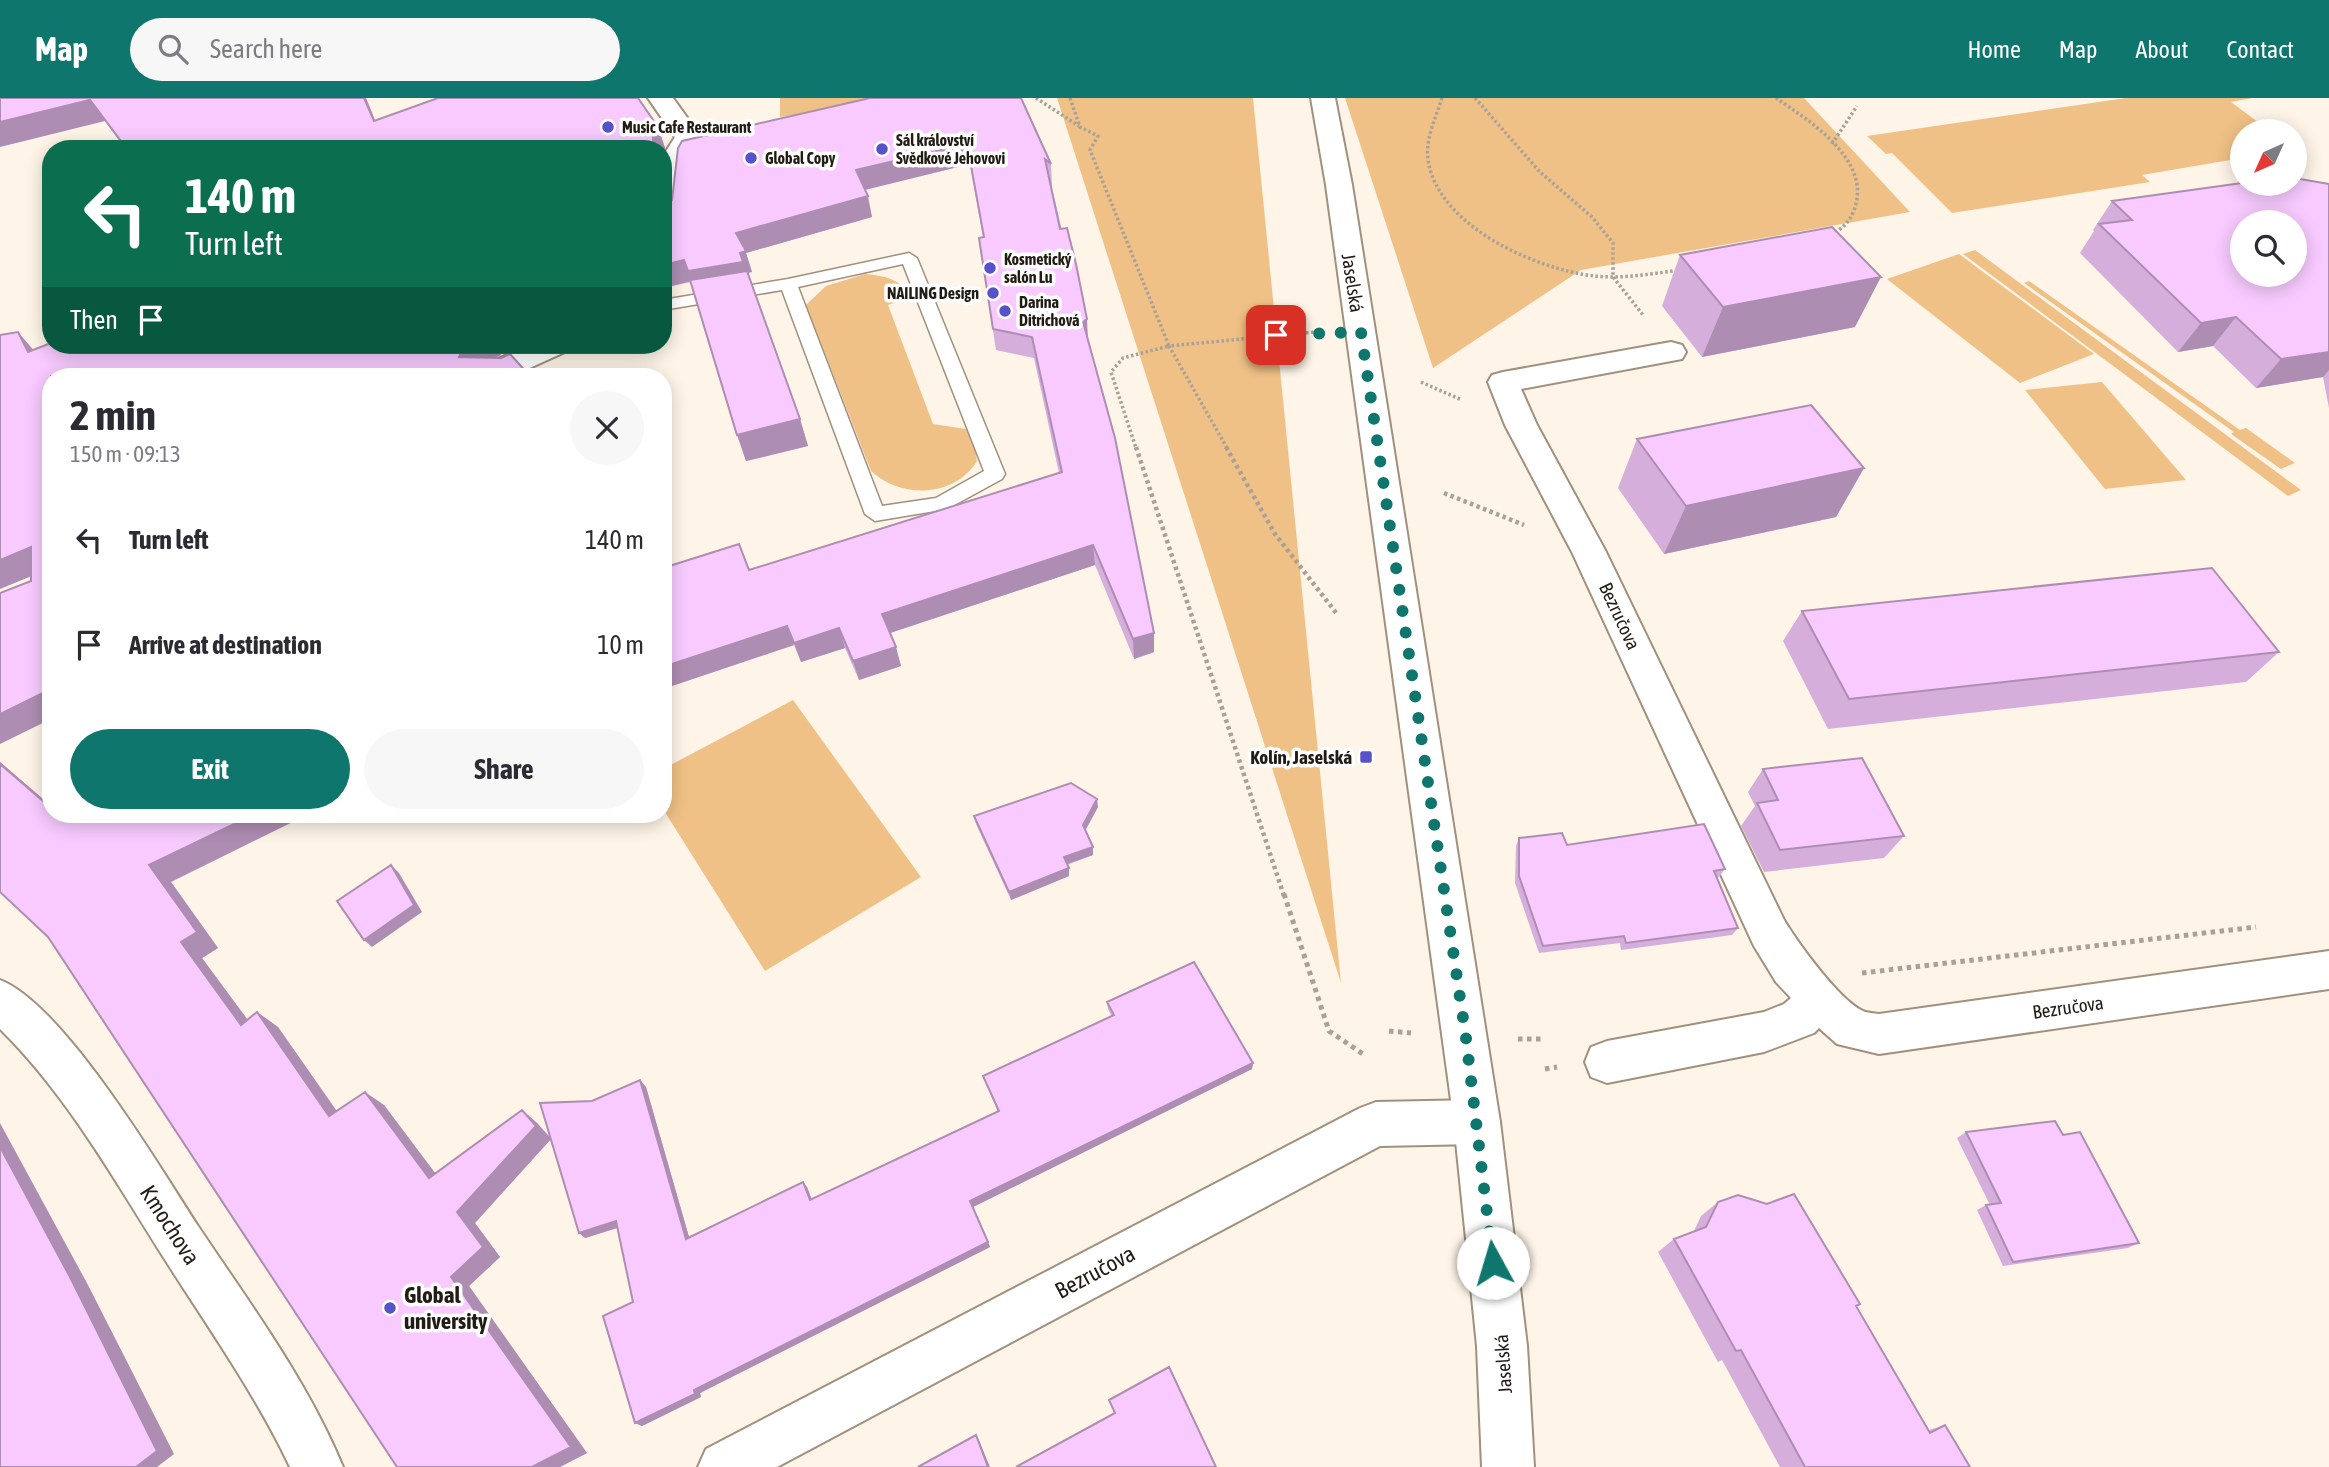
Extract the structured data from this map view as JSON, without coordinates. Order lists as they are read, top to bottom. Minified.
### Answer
{"streets":{"street":["Jaselská","Bezručova","Kmochova"]},"crossings":[["Jaselská","Bezručova"]],"places":{"other":["Music Cafe Restaurant","Sál království Svědkové Jehovovi","Global Copy","Kosmetický salón Lu","NAILING Design","Darina Ditrichová","Global university"],"transit":["Kolín, Jaselská"]},"north":"bottom left","page":{"header":"Map","search":"Search here","nav":["Home","Map","About","Contact"],"turn":["140 m","Turn left"],"then":"Then","heading":["2 min","150 m · 09:13"],"list":[{"name":"Turn left","value":"140 m"},{"name":"Arrive at destination","value":"10 m"}],"buttons":["Exit","Share"]}}
